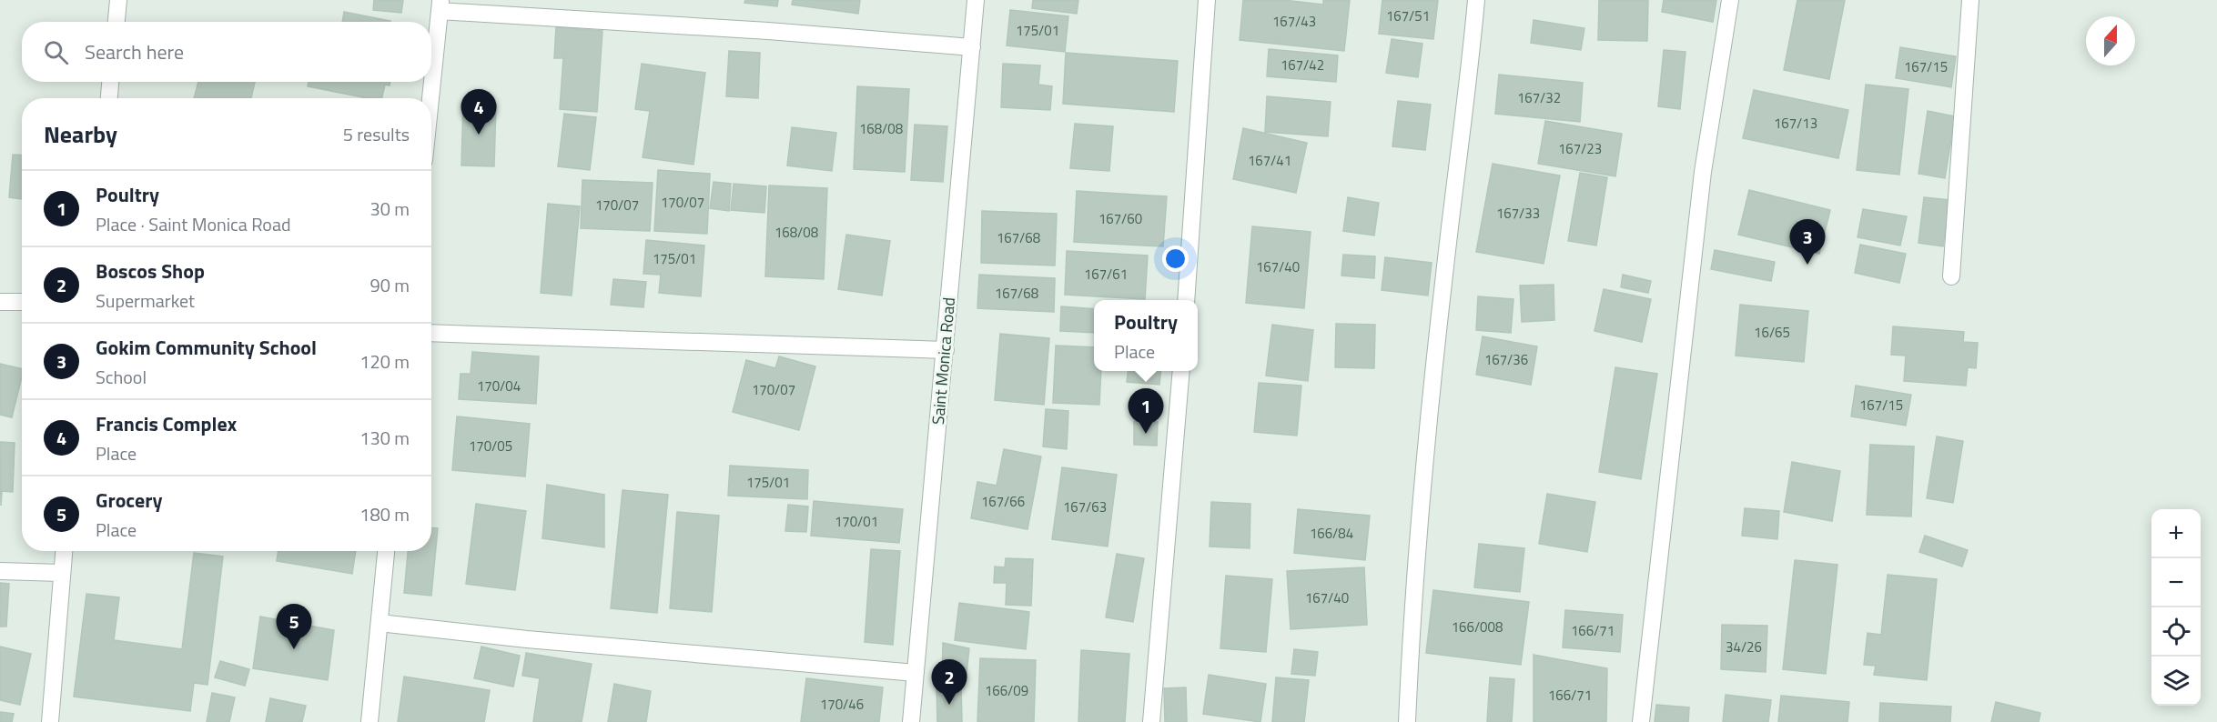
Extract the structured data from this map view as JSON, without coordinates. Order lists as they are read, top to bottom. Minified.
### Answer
{"streets":{"street":["Saint Monica Road"]},"house_numbers":["167/51","167/43","175/01","167/42","167/15","167/32","167/13","168/08","167/23","167/41","170/07","170/07","167/33","167/60","168/08","167/68","175/01","167/40","167/61","167/68","16/65","167/36","170/04","170/07","167/15","170/05","175/01","167/66","167/63","170/01","166/84","167/40","166/008","166/71","34/26","166/09","166/71","170/46"],"north":"top","page":{"search":"Search here","pins":["4","3","1","5","2"],"heading":["Nearby","5 results"],"list":[{"mark":"1","name":"Poultry","note":"Place · Saint Monica Road","value":"30 m"},{"mark":"2","name":"Boscos Shop","note":"Supermarket","value":"90 m"},{"mark":"3","name":"Gokim Community School","note":"School","value":"120 m"},{"mark":"4","name":"Francis Complex","note":"Place","value":"130 m"},{"mark":"5","name":"Grocery","note":"Place","value":"180 m"}],"popup":["Poultry","Place"],"map_buttons":["+","−"]}}
